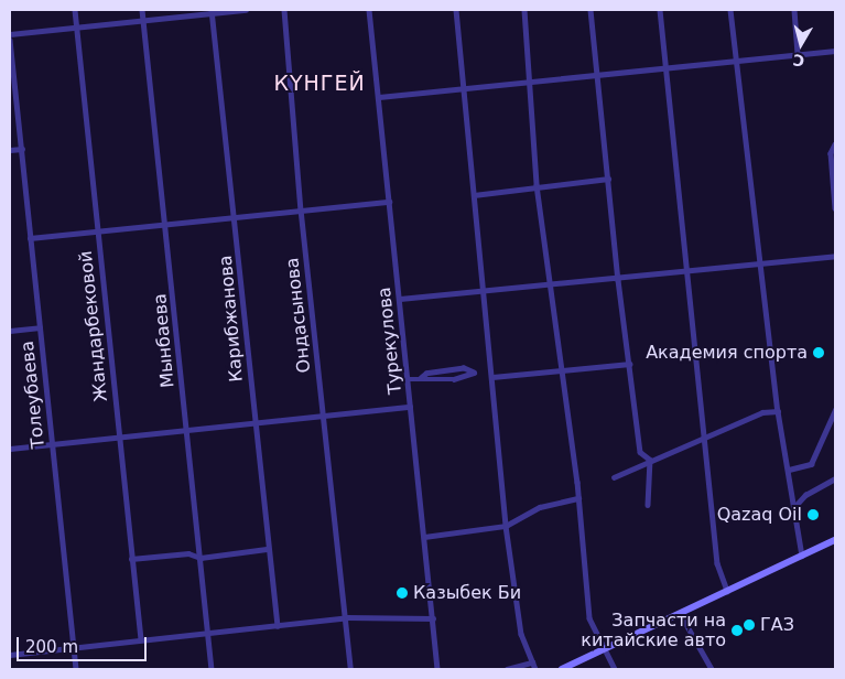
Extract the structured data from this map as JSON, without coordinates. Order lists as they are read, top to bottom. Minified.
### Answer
{"streets":{"street":["Ондасынова","Карибжанова","Жандарбековой","Мынбаева","Турекулова","Толеубаева"]},"districts":["КҮНГЕЙ"],"places":["Академия спорта","Qazaq Oil","Казыбек Би","ГАЗ","Запчасти на китайские авто"],"scale_bar":"200 m","north":"bottom"}
